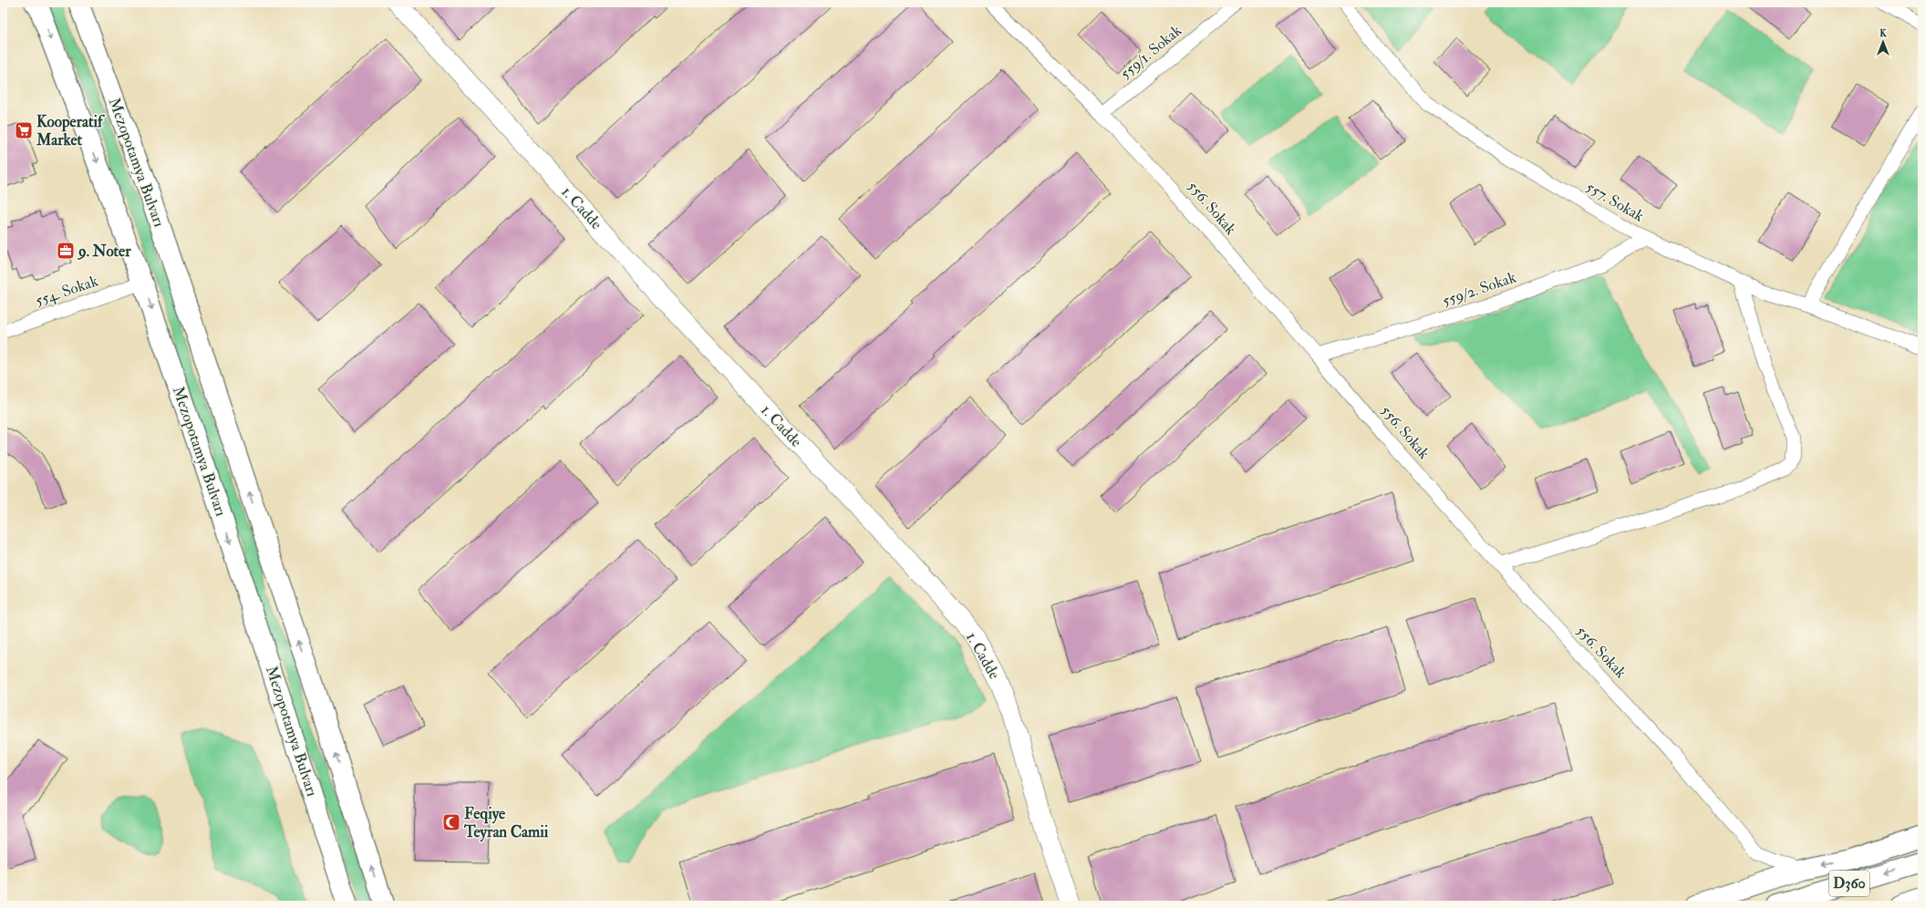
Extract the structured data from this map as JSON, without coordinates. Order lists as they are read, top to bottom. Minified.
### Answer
{"streets":{"main road":["Mezopotamya Bulvarı","D360"],"street":["559/1. Sokak","557. Sokak","1. Cadde","556. Sokak","559/2. Sokak","554. Sokak"]},"crossings":[["559/1. Sokak","556. Sokak"],["Mezopotamya Bulvarı","554. Sokak"],["557. Sokak","559/2. Sokak"],["556. Sokak","559/2. Sokak"]],"places":{"supermarket":["Kooperatif Market"],"office":["9. Noter"],"mosque":["Feqiye Teyran Camii"]},"north":"top"}
